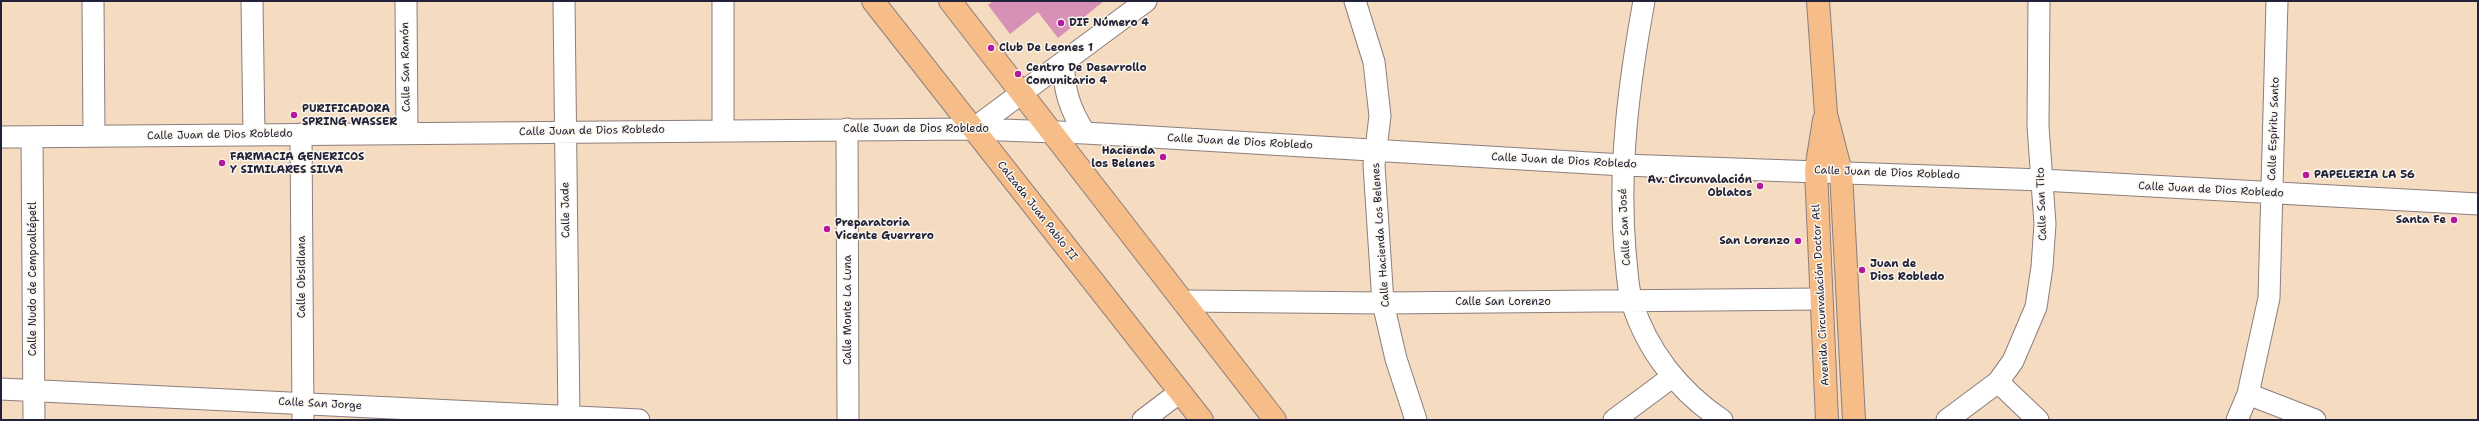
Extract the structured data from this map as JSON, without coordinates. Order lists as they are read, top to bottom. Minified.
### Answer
{"streets":{"main road":["Calzada Juan Pablo II","Avenida Circunvalación Doctor Atl"],"street":["Calle San Ramón","Calle Juan de Dios Robledo","Calle Espíritu Santo","Calle San Tito","Calle Jade","Calle San José","Calle Hacienda Los Belenes","Calle Obsidiana","Calle Nudo de Cempoaltépetl","Calle San Lorenzo","Calle Monte La Luna","Calle San Jorge"]},"crossings":[["Calle San Ramón","Calle Juan de Dios Robledo"],["Calle Juan de Dios Robledo","Calle Espíritu Santo"],["Calle Juan de Dios Robledo","Calle San Tito"],["Calle Juan de Dios Robledo","Calle Jade"],["Calle Juan de Dios Robledo","Calzada Juan Pablo II"],["Calle Juan de Dios Robledo","Calle San José"],["Calle Juan de Dios Robledo","Calle Hacienda Los Belenes"],["Calle Juan de Dios Robledo","Calle Obsidiana"],["Calle Juan de Dios Robledo","Calle Nudo de Cempoaltépetl"],["Calle Juan de Dios Robledo","Avenida Circunvalación Doctor Atl"],["Calle Juan de Dios Robledo","Calle Monte La Luna"],["Calle Jade","Calle San Jorge"],["Calle San José","Calle San Lorenzo"],["Calle Hacienda Los Belenes","Calle San Lorenzo"],["Calle Obsidiana","Calle San Jorge"],["Calle Nudo de Cempoaltépetl","Calle San Jorge"],["Avenida Circunvalación Doctor Atl","Calle San Lorenzo"]],"places":["DIF Número 4","Club De Leones 1","Centro De Desarrollo Comunitario 4","PURIFICADORA SPRING WASSER","Hacienda los Belenes","FARMACIA GENERICOS Y SIMILARES SILVA","PAPELERIA LA 56","Av. Circunvalación Oblatos","Santa Fe","Preparatoria Vicente Guerrero","San Lorenzo","Juan de Dios Robledo"]}
